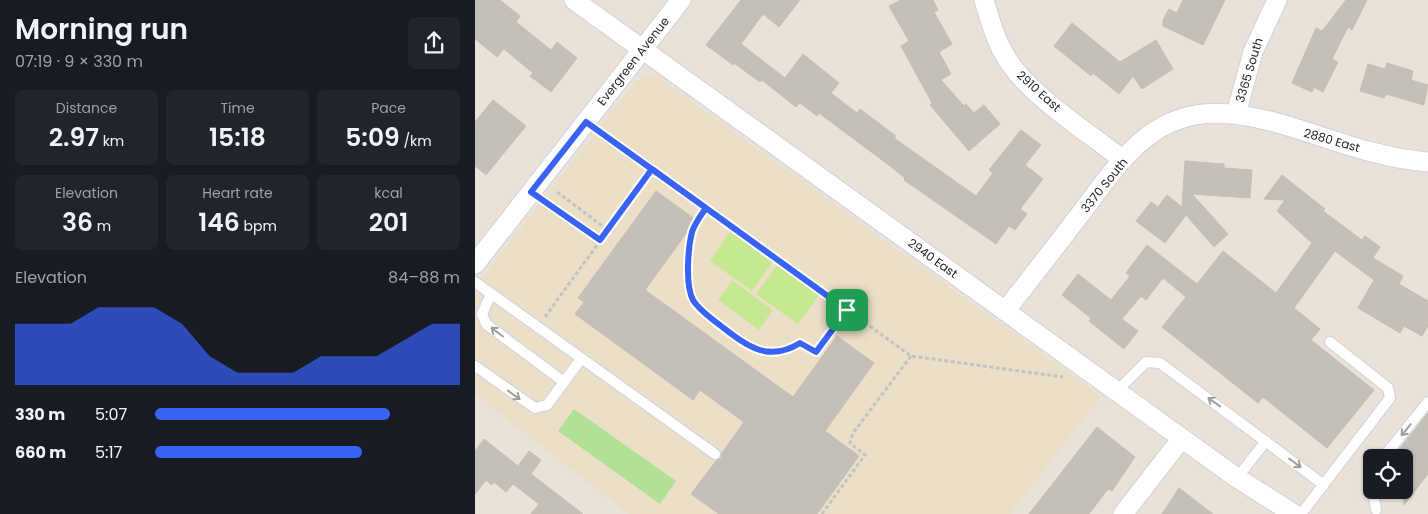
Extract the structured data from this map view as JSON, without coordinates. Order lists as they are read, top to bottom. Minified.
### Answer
{"streets":{"street":["Evergreen Avenue","3365 South","2910 East","2880 East","3370 South","2940 East"]},"crossings":[["Evergreen Avenue","2940 East"],["3365 South","2880 East"],["3365 South","3370 South"],["2910 East","3370 South"],["2880 East","3370 South"],["3370 South","2940 East"]],"page":{"heading":["Morning run","07:19 · 9 × 330 m"],"stats":[["Distance","2.97 km"],["Time","15:18"],["Pace","5:09 /km"],["Elevation","36 m"],["Heart rate","146 bpm"],["kcal","201"]],"chart":["Elevation","84–88 m"],"list":[{"name":"330 m","note":"5:07"},{"name":"660 m","note":"5:17"}]}}
